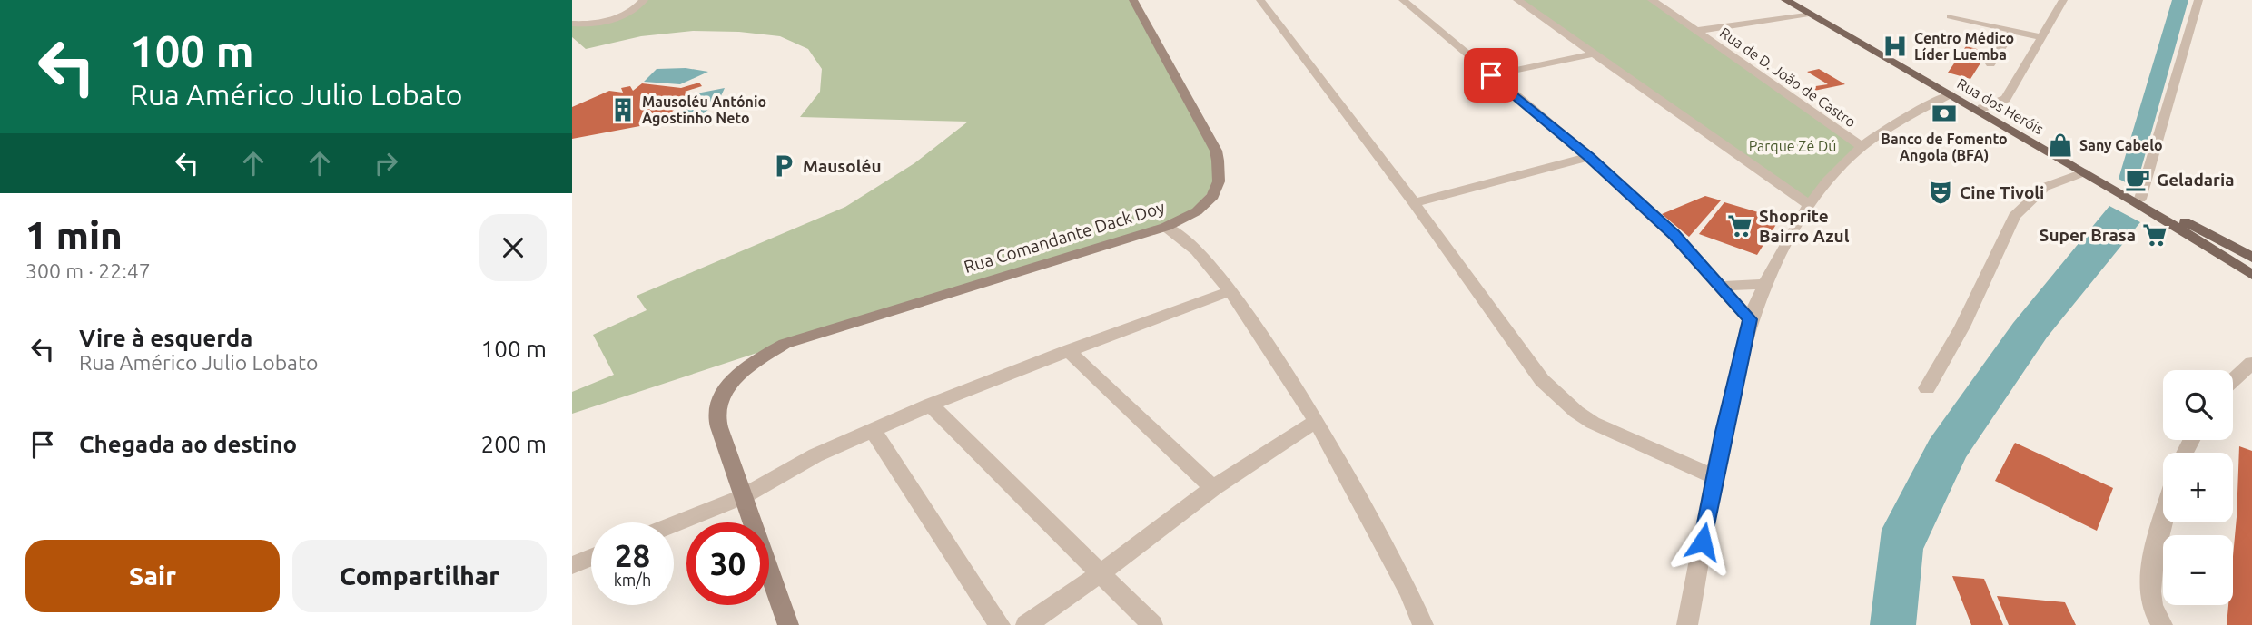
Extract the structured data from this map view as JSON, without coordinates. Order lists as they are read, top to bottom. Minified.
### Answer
{"streets":{"main road":["Rua dos Heróis"],"street":["Rua de D. João de Castro","Rua Comandante Dack Doy"]},"crossings":[["Rua de D. João de Castro","Rua dos Heróis"]],"parks":["Parque Zé Dú"],"places":{"hospital":["Centro Médico Líder Luemba"],"building":["Mausoléu António Agostinho Neto"],"bank":["Banco de Fomento Angola (BFA)"],"shop":["Sany Cabelo"],"parking":["Mausoléu"],"cafe":["Geladaria"],"theatre":["Cine Tivoli"],"supermarket":["Shoprite Bairro Azul","Super Brasa"]},"page":{"turn":["100 m","Rua Américo Julio Lobato"],"heading":["1 min","300 m · 22:47"],"list":[{"name":"Vire à esquerda","note":"Rua Américo Julio Lobato","value":"100 m"},{"name":"Chegada ao destino","value":"200 m"}],"map_buttons":["+","−"],"speed":"28 km/h","limit":"30","buttons":["Sair","Compartilhar"]}}
